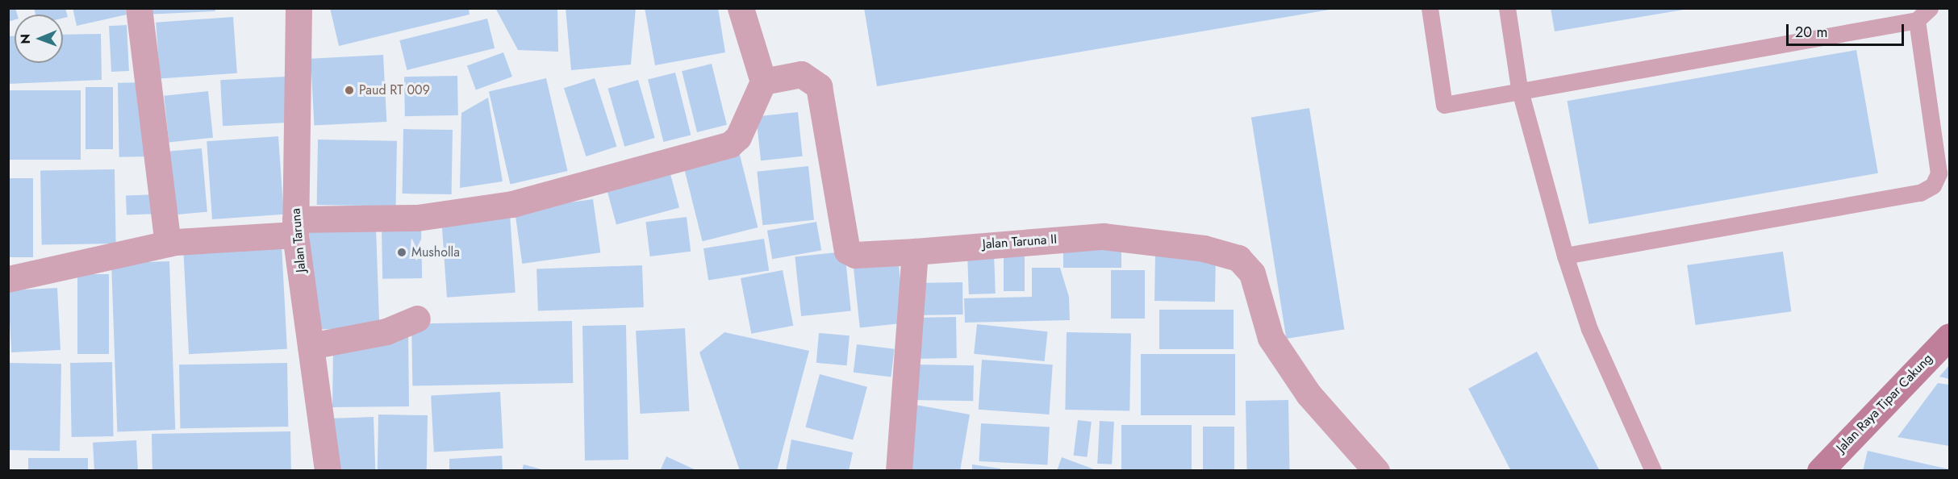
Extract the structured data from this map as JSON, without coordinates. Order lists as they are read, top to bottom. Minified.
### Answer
{"streets":{"street":["Jalan Taruna","Jalan Taruna II","Jalan Raya Tipar Cakung"]},"places":["Paud RT 009","Musholla"],"scale_bar":"20 m","north":"left"}
